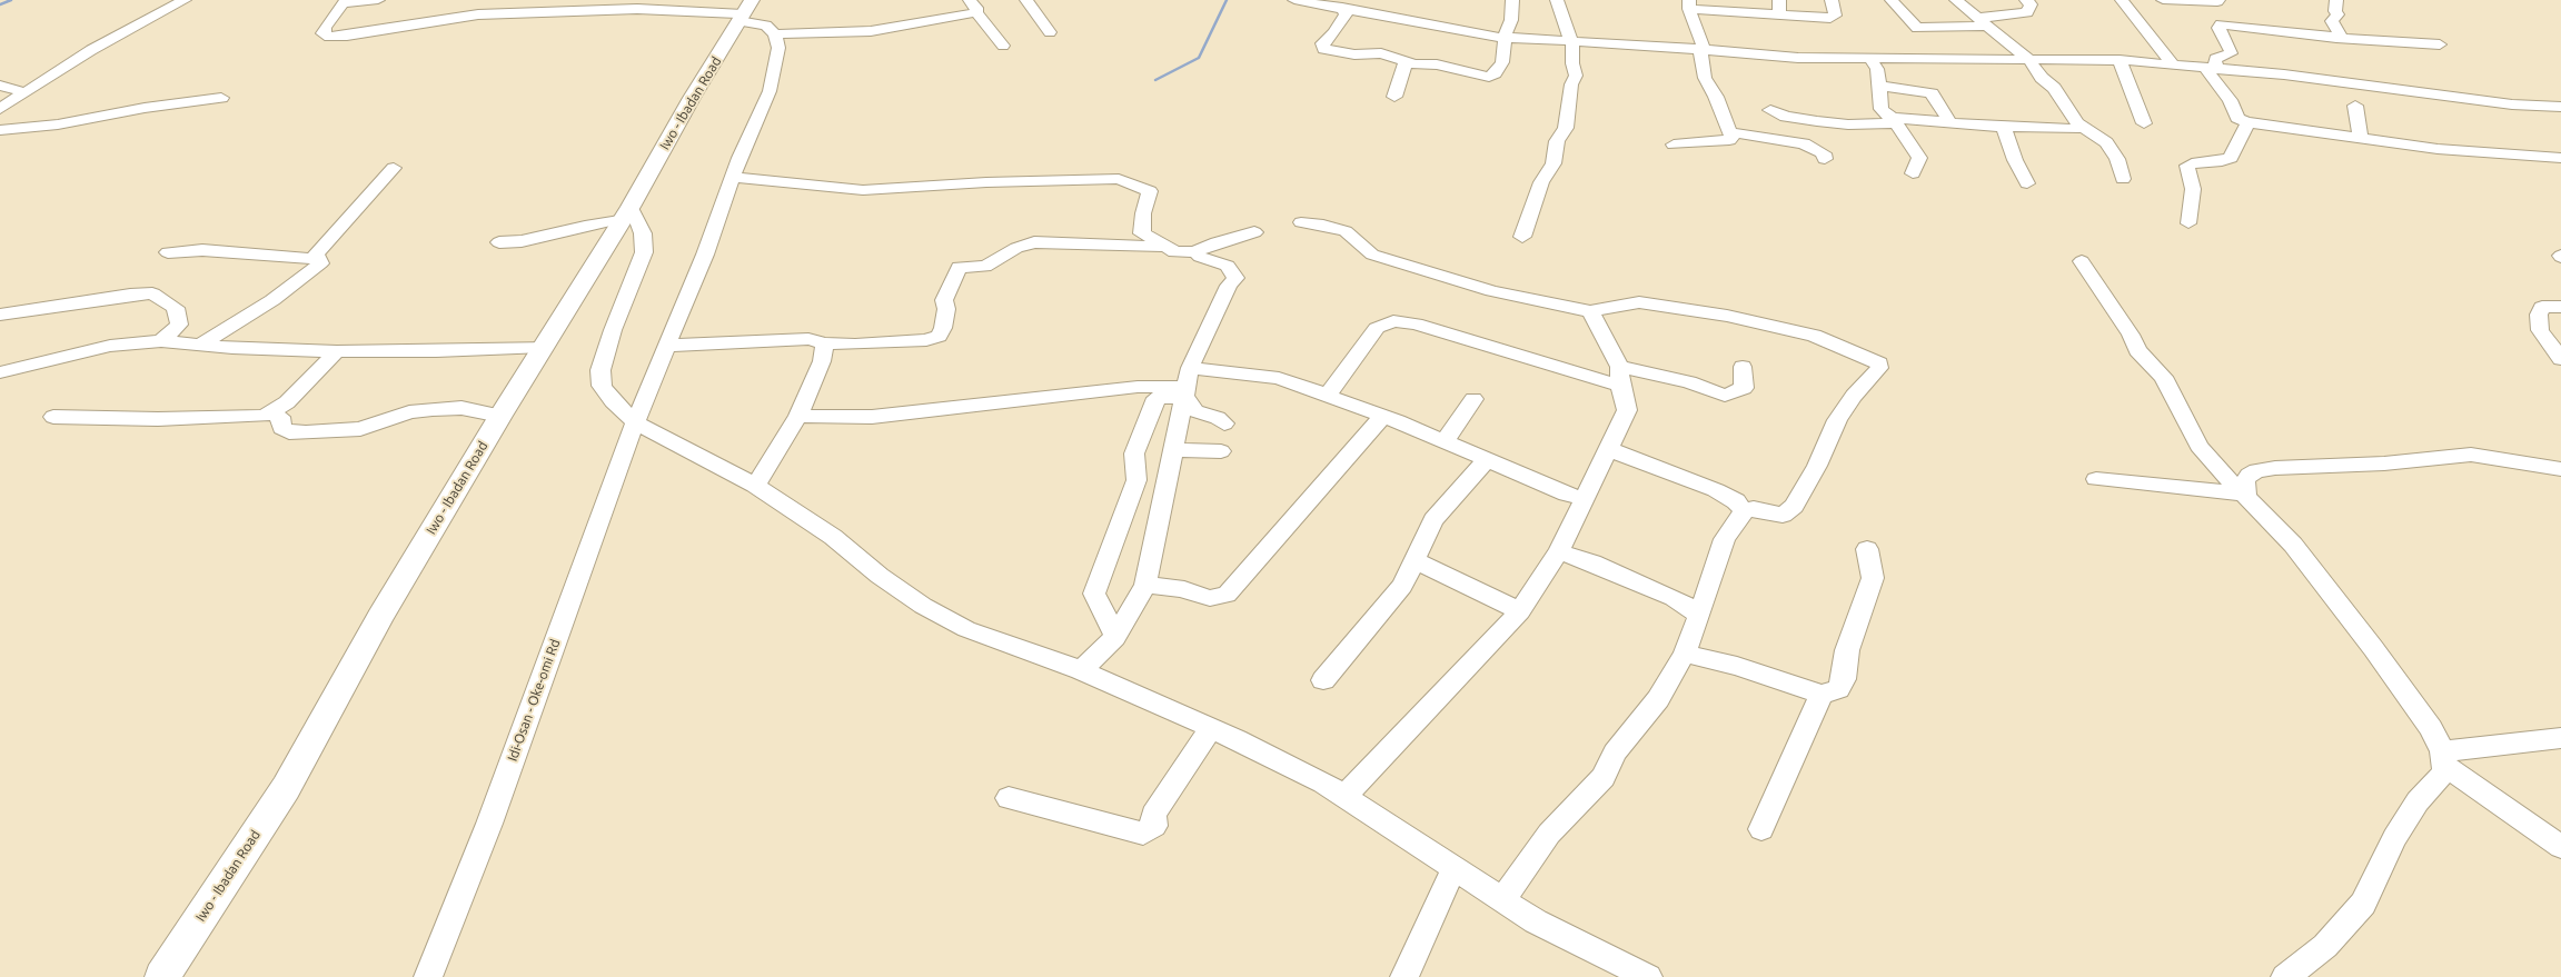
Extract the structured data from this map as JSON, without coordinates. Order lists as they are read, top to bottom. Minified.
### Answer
{"streets":{"main road":["Iwo - Ibadan Road"],"street":["Idi-Osan - Oke-omi Rd"]}}
